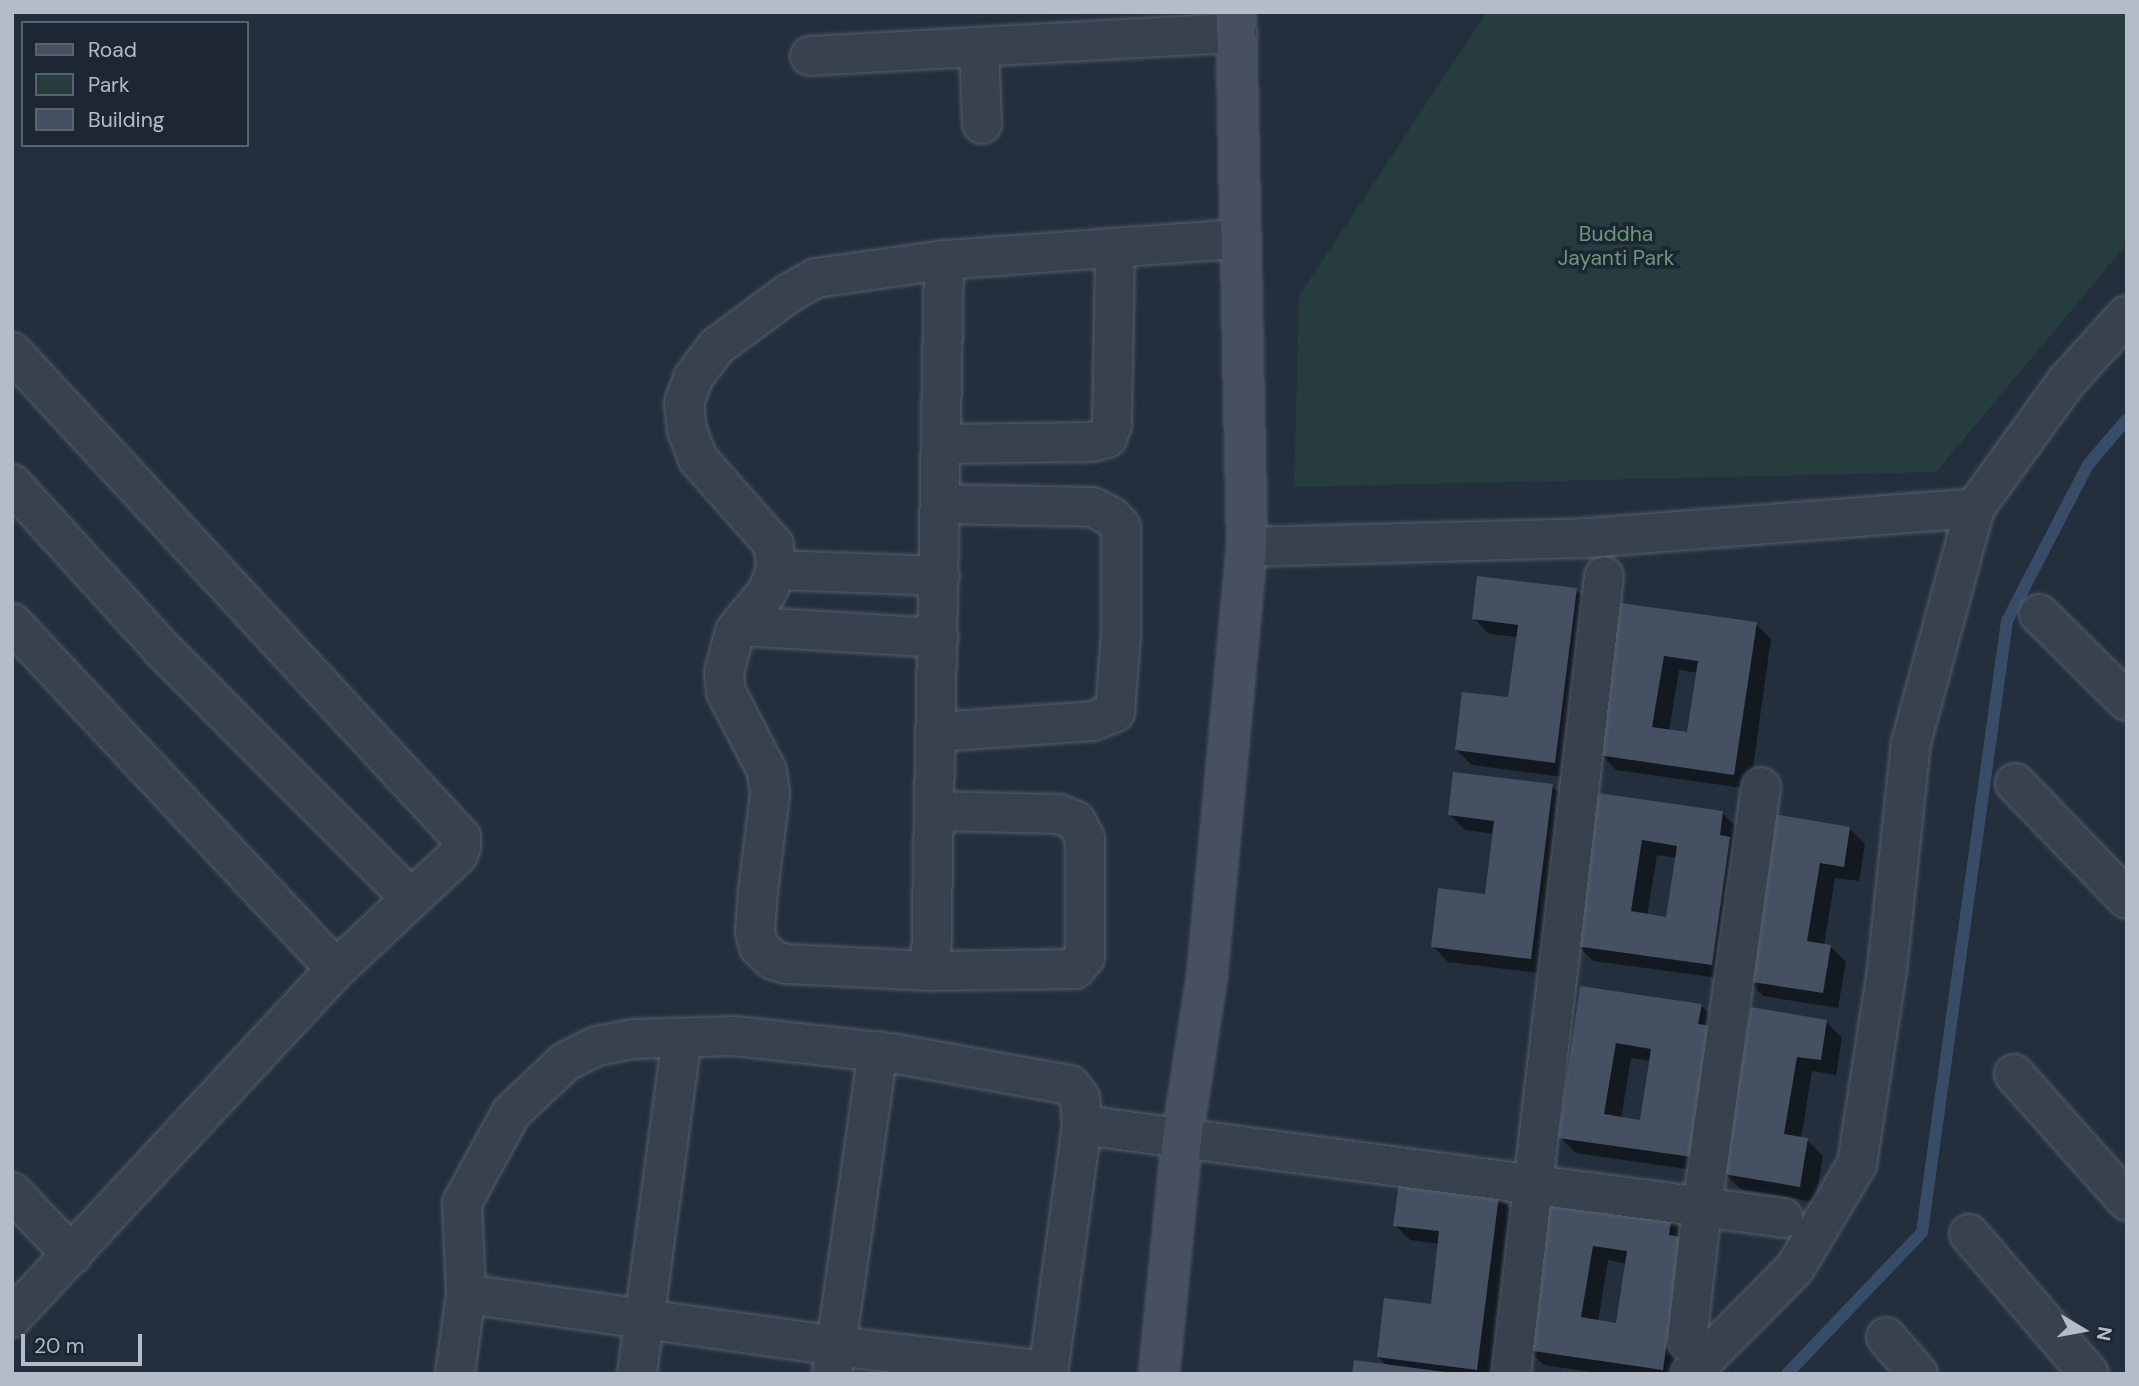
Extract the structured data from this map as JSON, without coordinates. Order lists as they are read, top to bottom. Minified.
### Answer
{"parks":["Buddha Jayanti Park"],"legend":["Road","Park","Building"],"scale_bar":"20 m","north":"right"}
